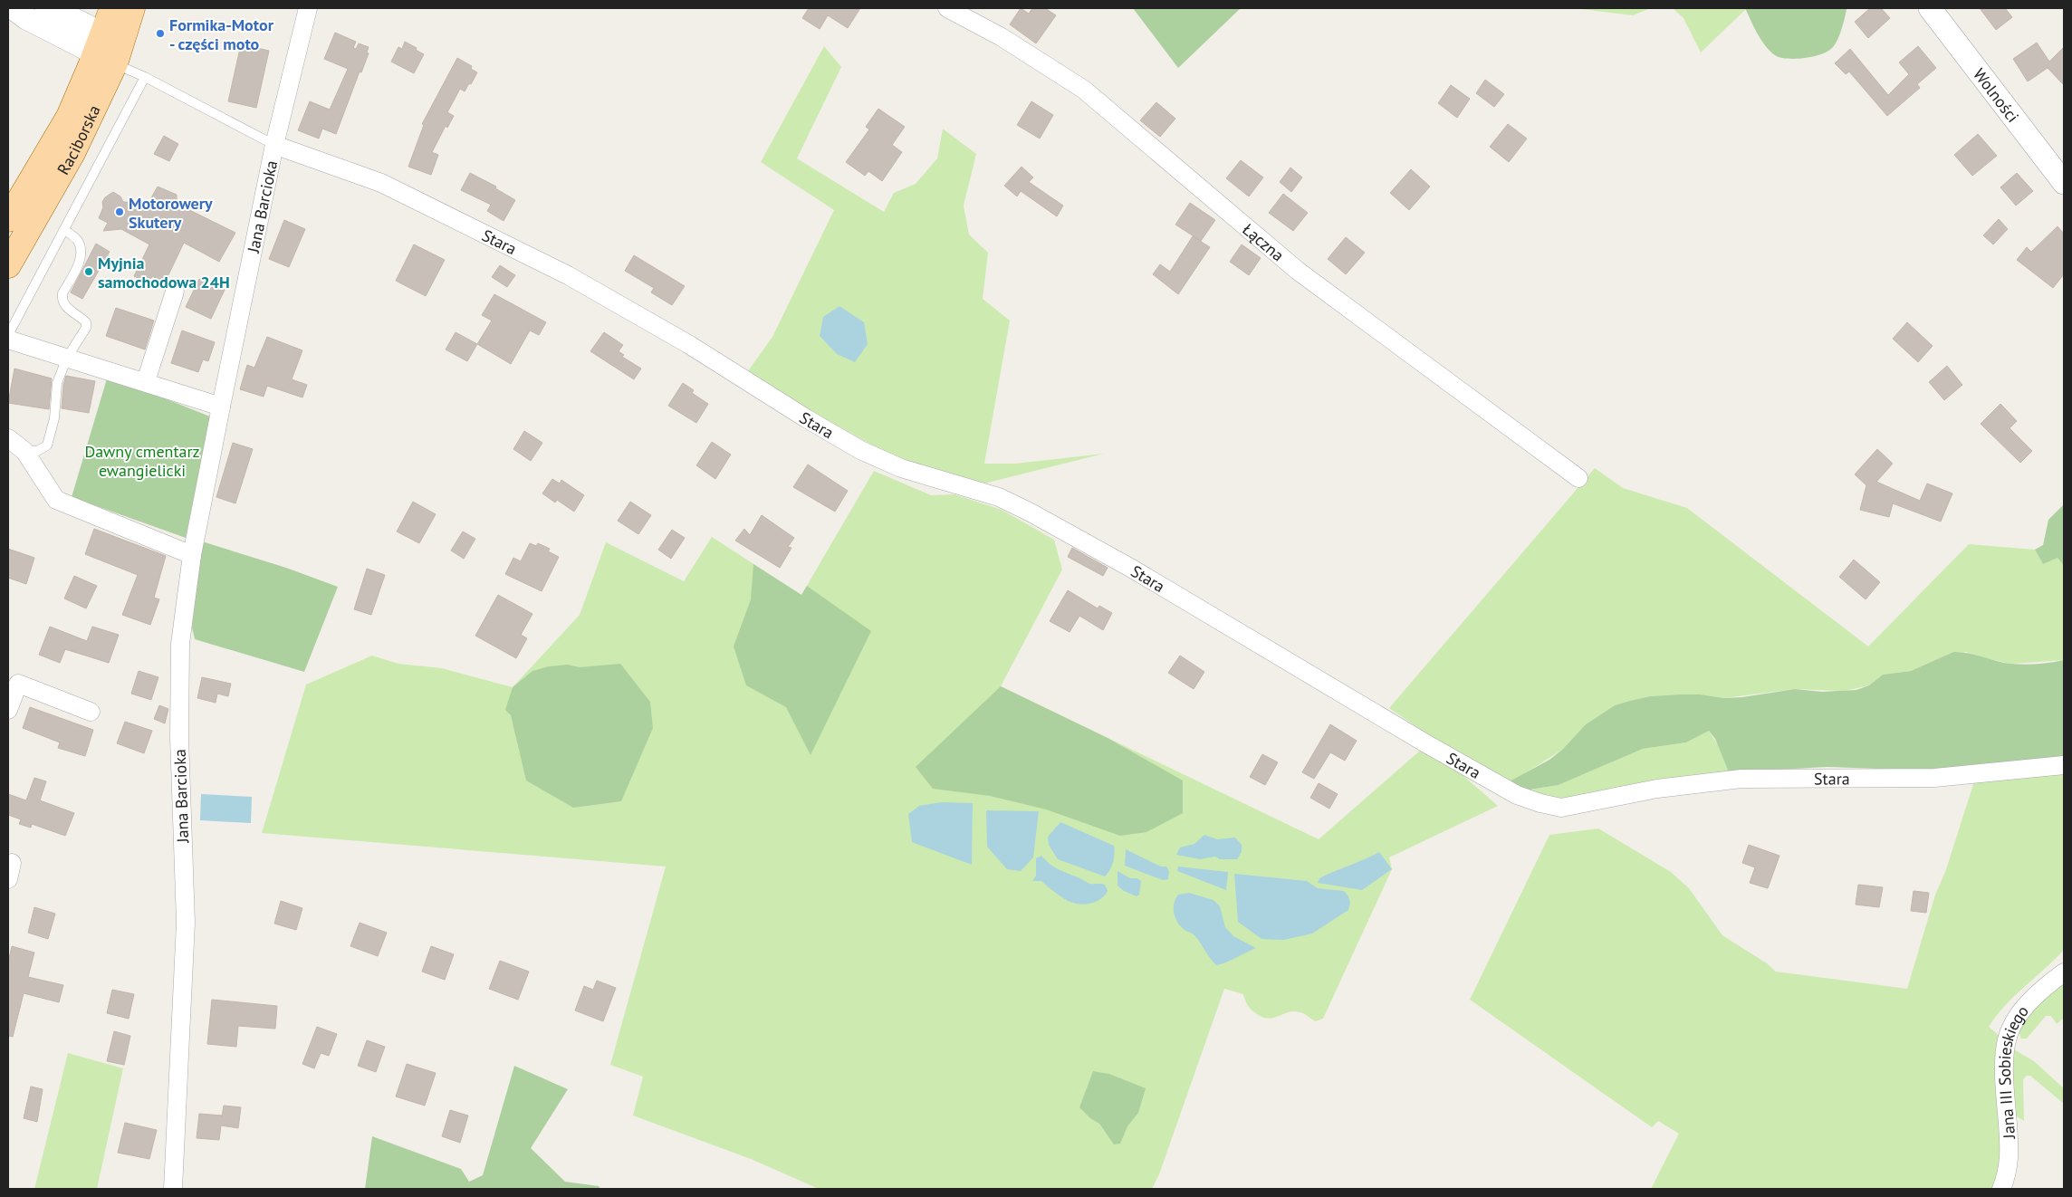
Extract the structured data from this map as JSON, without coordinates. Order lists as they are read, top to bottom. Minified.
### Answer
{"streets":{"main road":["Raciborska"],"street":["Wolności","Jana Barcioka","Łączna","Stara","Jana III Sobieskiego"]},"crossings":[["Jana Barcioka","Stara"]],"parks":["Dawny cmentarz ewangielicki"],"places":["Formika-Motor - części moto","Motorowery Skutery","Myjnia samochodowa 24H"]}
